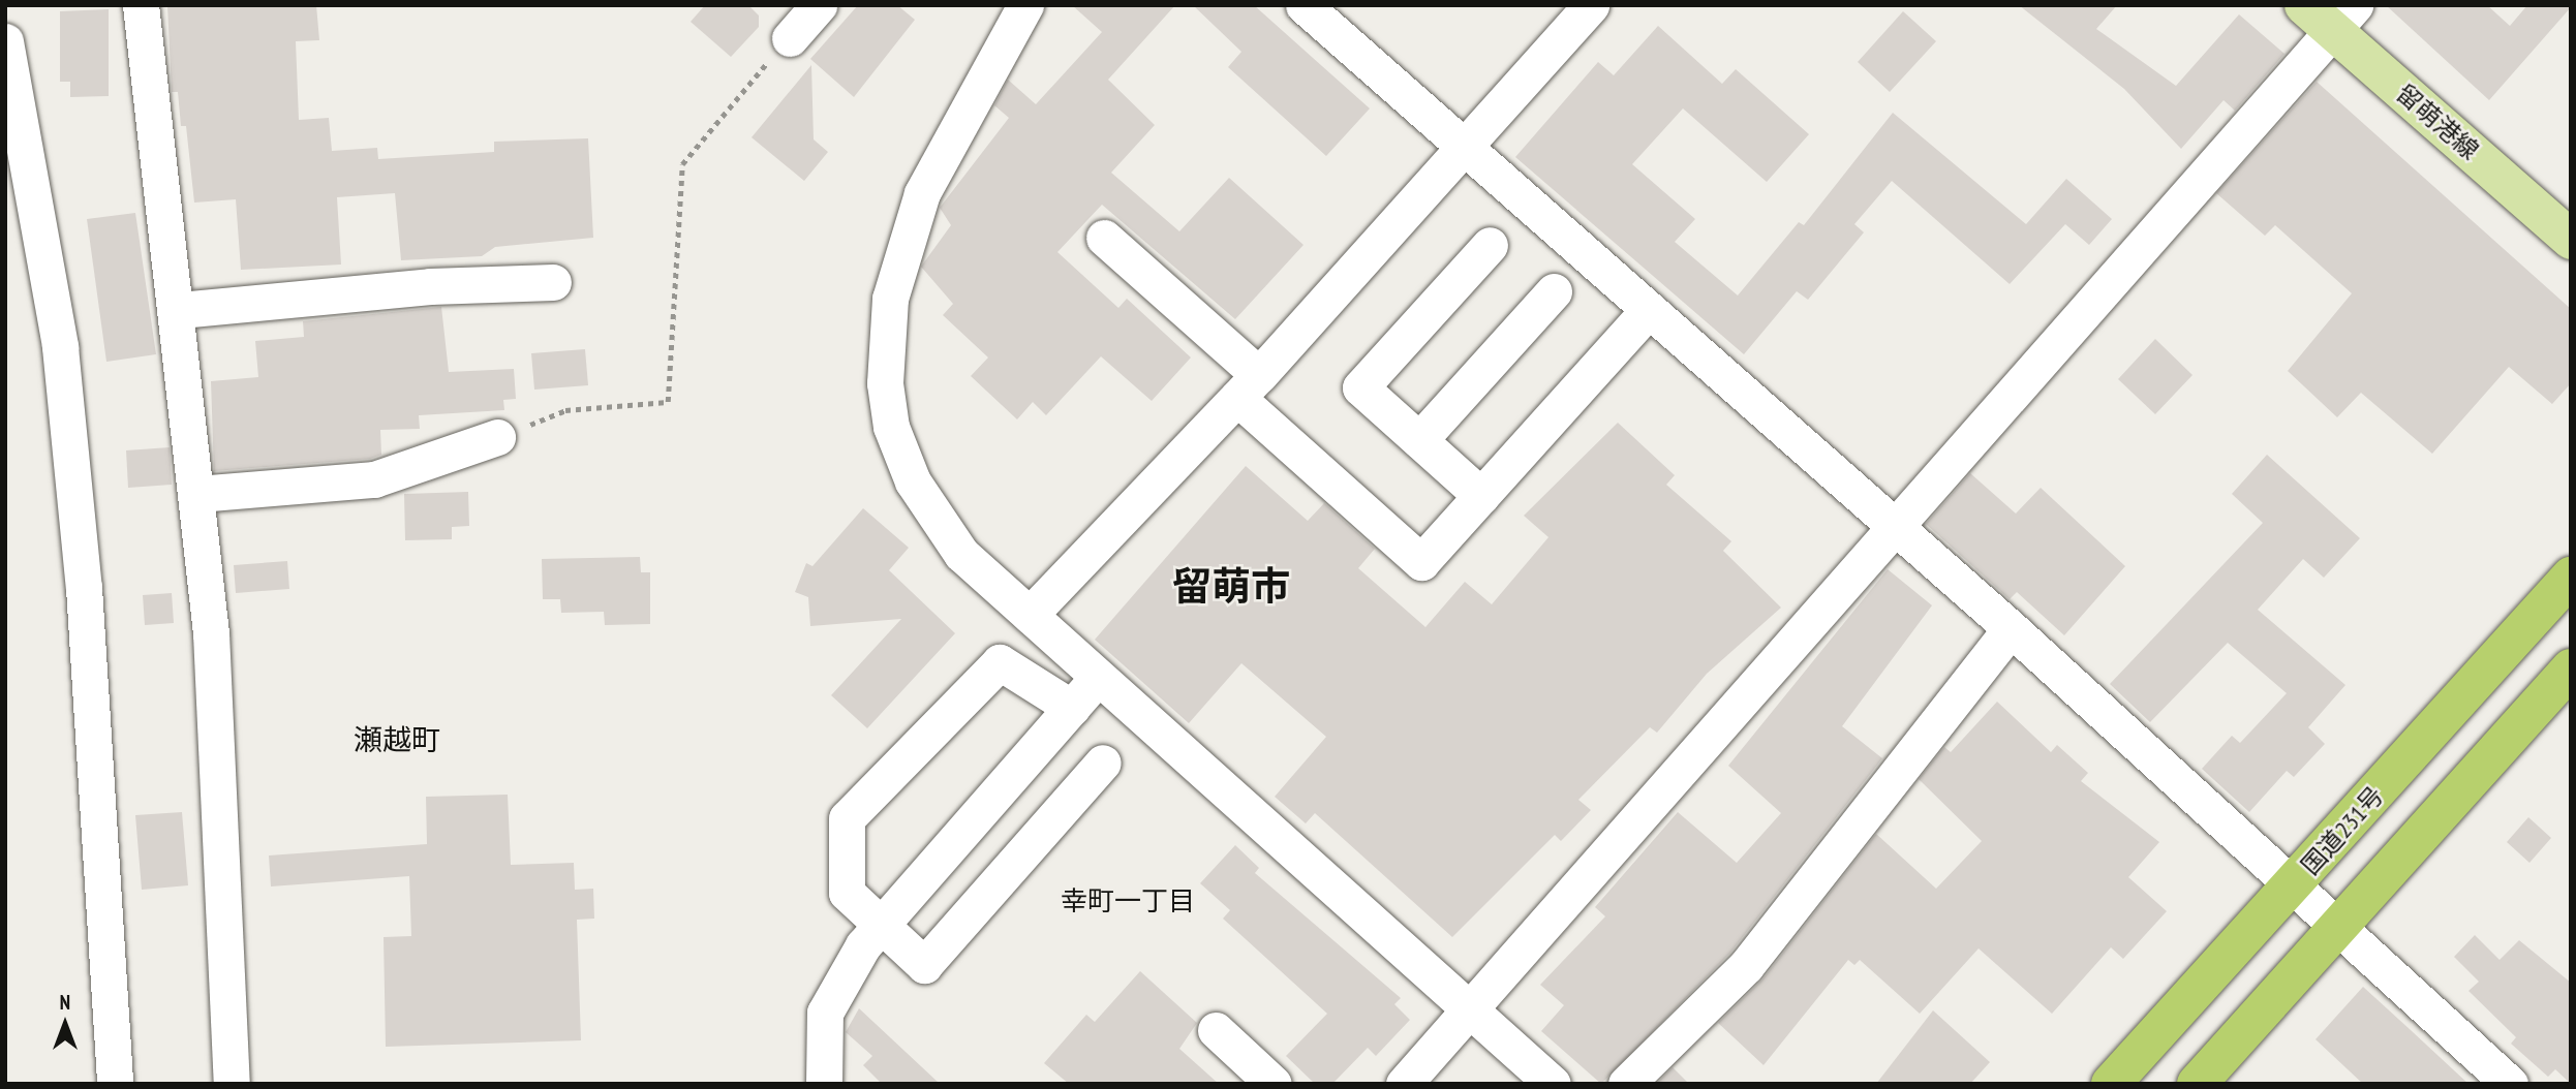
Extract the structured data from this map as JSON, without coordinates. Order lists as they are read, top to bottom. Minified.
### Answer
{"streets":{"highway":["国道231号"],"main road":["留萌港線"]},"districts":["留萌市","瀬越町","幸町一丁目"],"north":"top"}
